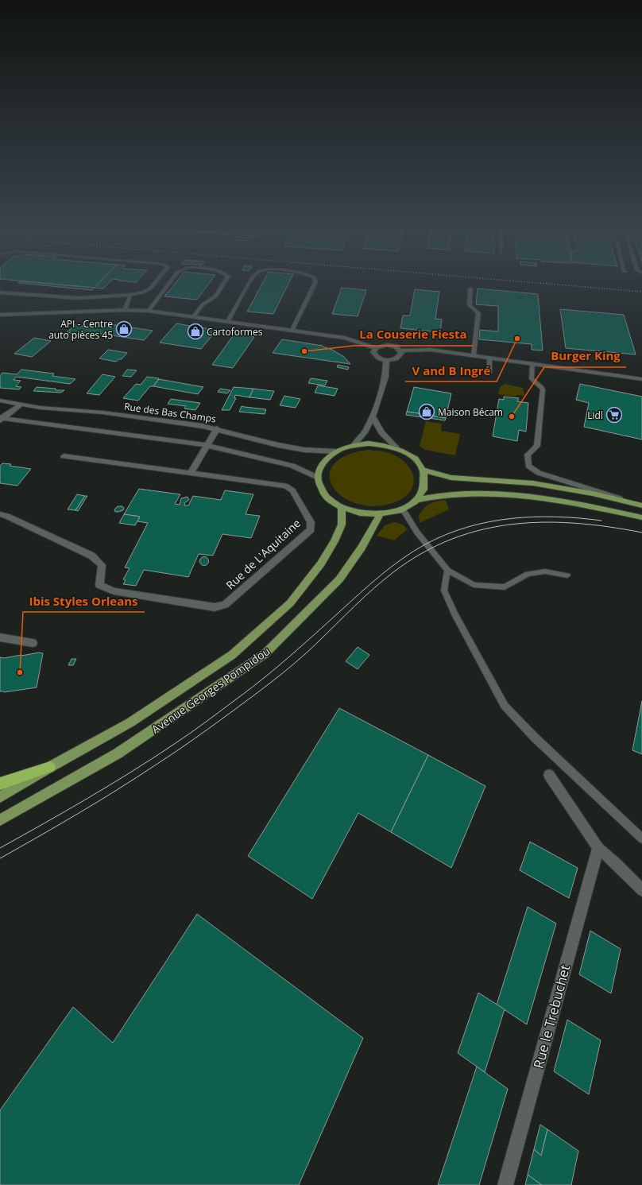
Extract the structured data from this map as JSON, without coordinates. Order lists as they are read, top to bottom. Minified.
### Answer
{"streets":{"main road":["Avenue Georges Pompidou"],"street":["Rue des Bas Champs","Rue de L'Aquitaine","Rue le Trebuchet"]},"crossings":[["Rue des Bas Champs","Avenue Georges Pompidou"]],"places":{"shop":["API - Centre auto pièces 45","Cartoformes","Maison Bécam"],"other":["V and B Ingré","La Couserie Fiesta","Burger King","Ibis Styles Orleans"],"supermarket":["Lidl"]}}
